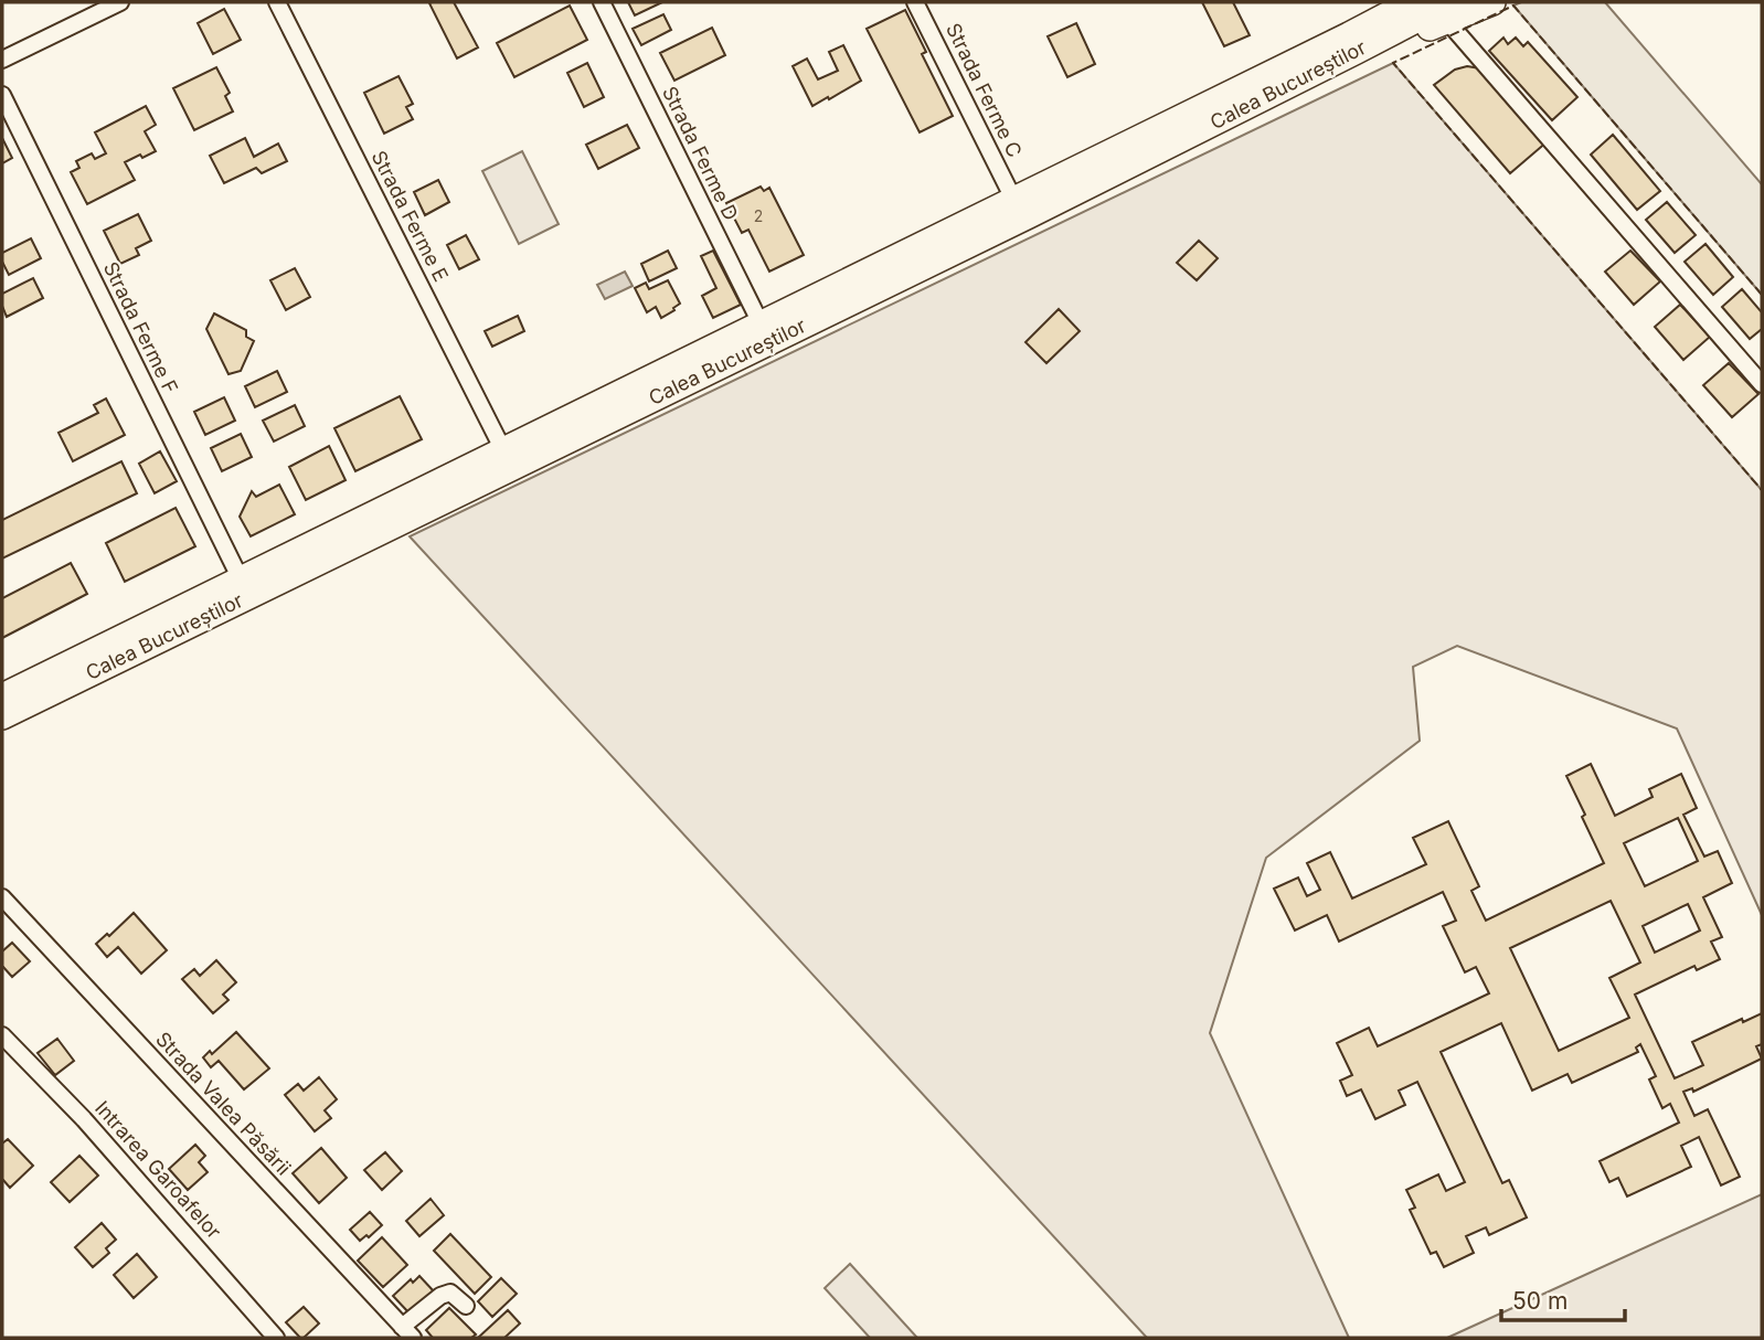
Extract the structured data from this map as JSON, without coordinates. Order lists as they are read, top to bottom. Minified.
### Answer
{"streets":{"highway":["Calea Bucureștilor"],"street":["Strada Ferme C","Strada Ferme D","Strada Ferme E","Strada Ferme F","Strada Valea Păsării","Intrarea Garoafelor"]},"crossings":[["Calea Bucureștilor","Strada Ferme C"],["Calea Bucureștilor","Strada Ferme D"],["Calea Bucureștilor","Strada Ferme E"],["Calea Bucureștilor","Strada Ferme F"]],"house_numbers":["2"],"scale_bar":"50 m"}
